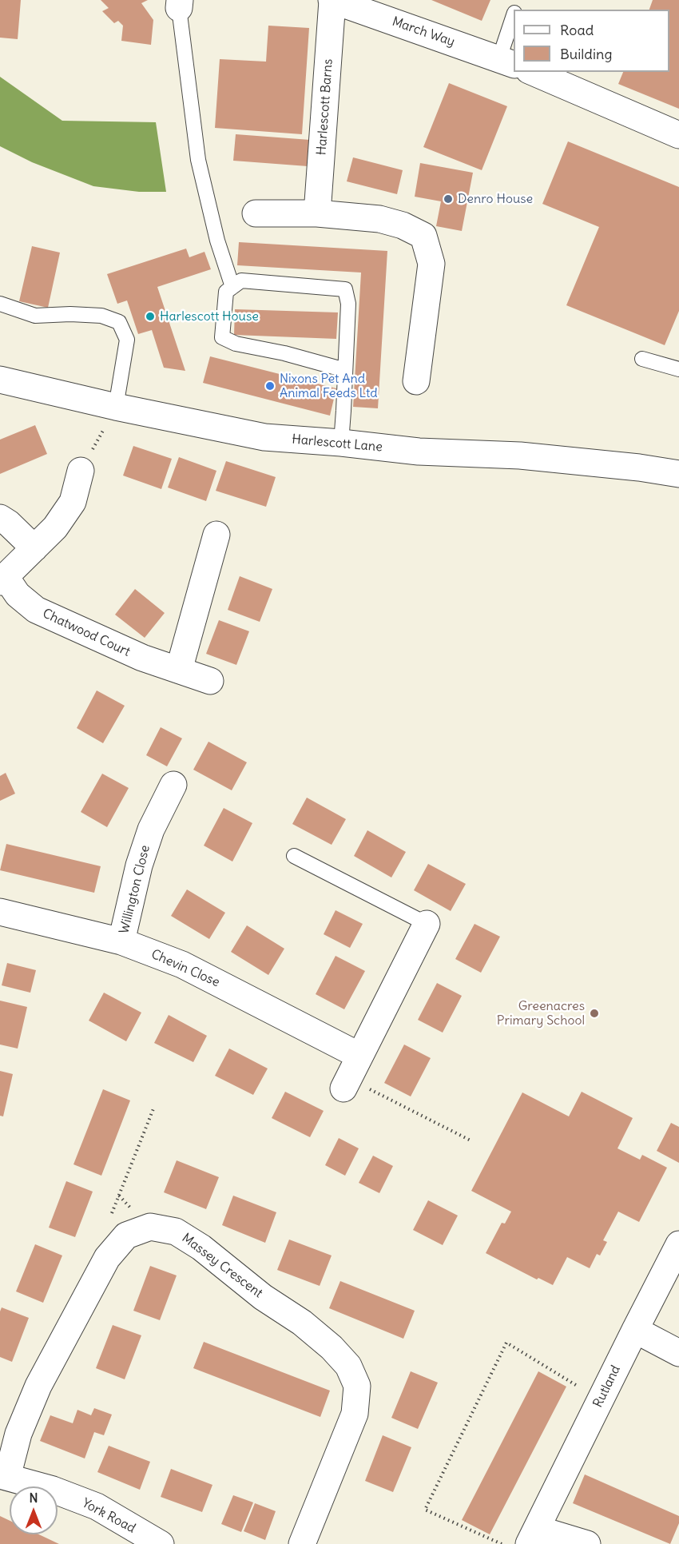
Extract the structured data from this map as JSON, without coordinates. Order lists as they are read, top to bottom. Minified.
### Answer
{"streets":{"street":["March Way","Harlescott Barns","Harlescott Lane","Chatwood Court","Willington Close","Chevin Close","Massey Crescent","Rutland","York Road"]},"crossings":[["March Way","Harlescott Barns"],["Willington Close","Chevin Close"],["Massey Crescent","York Road"]],"places":["Denro House","Harlescott House","Nixons Pet And Animal Feeds Ltd","Greenacres Primary School"],"legend":["Road","Building"],"north":"top"}
